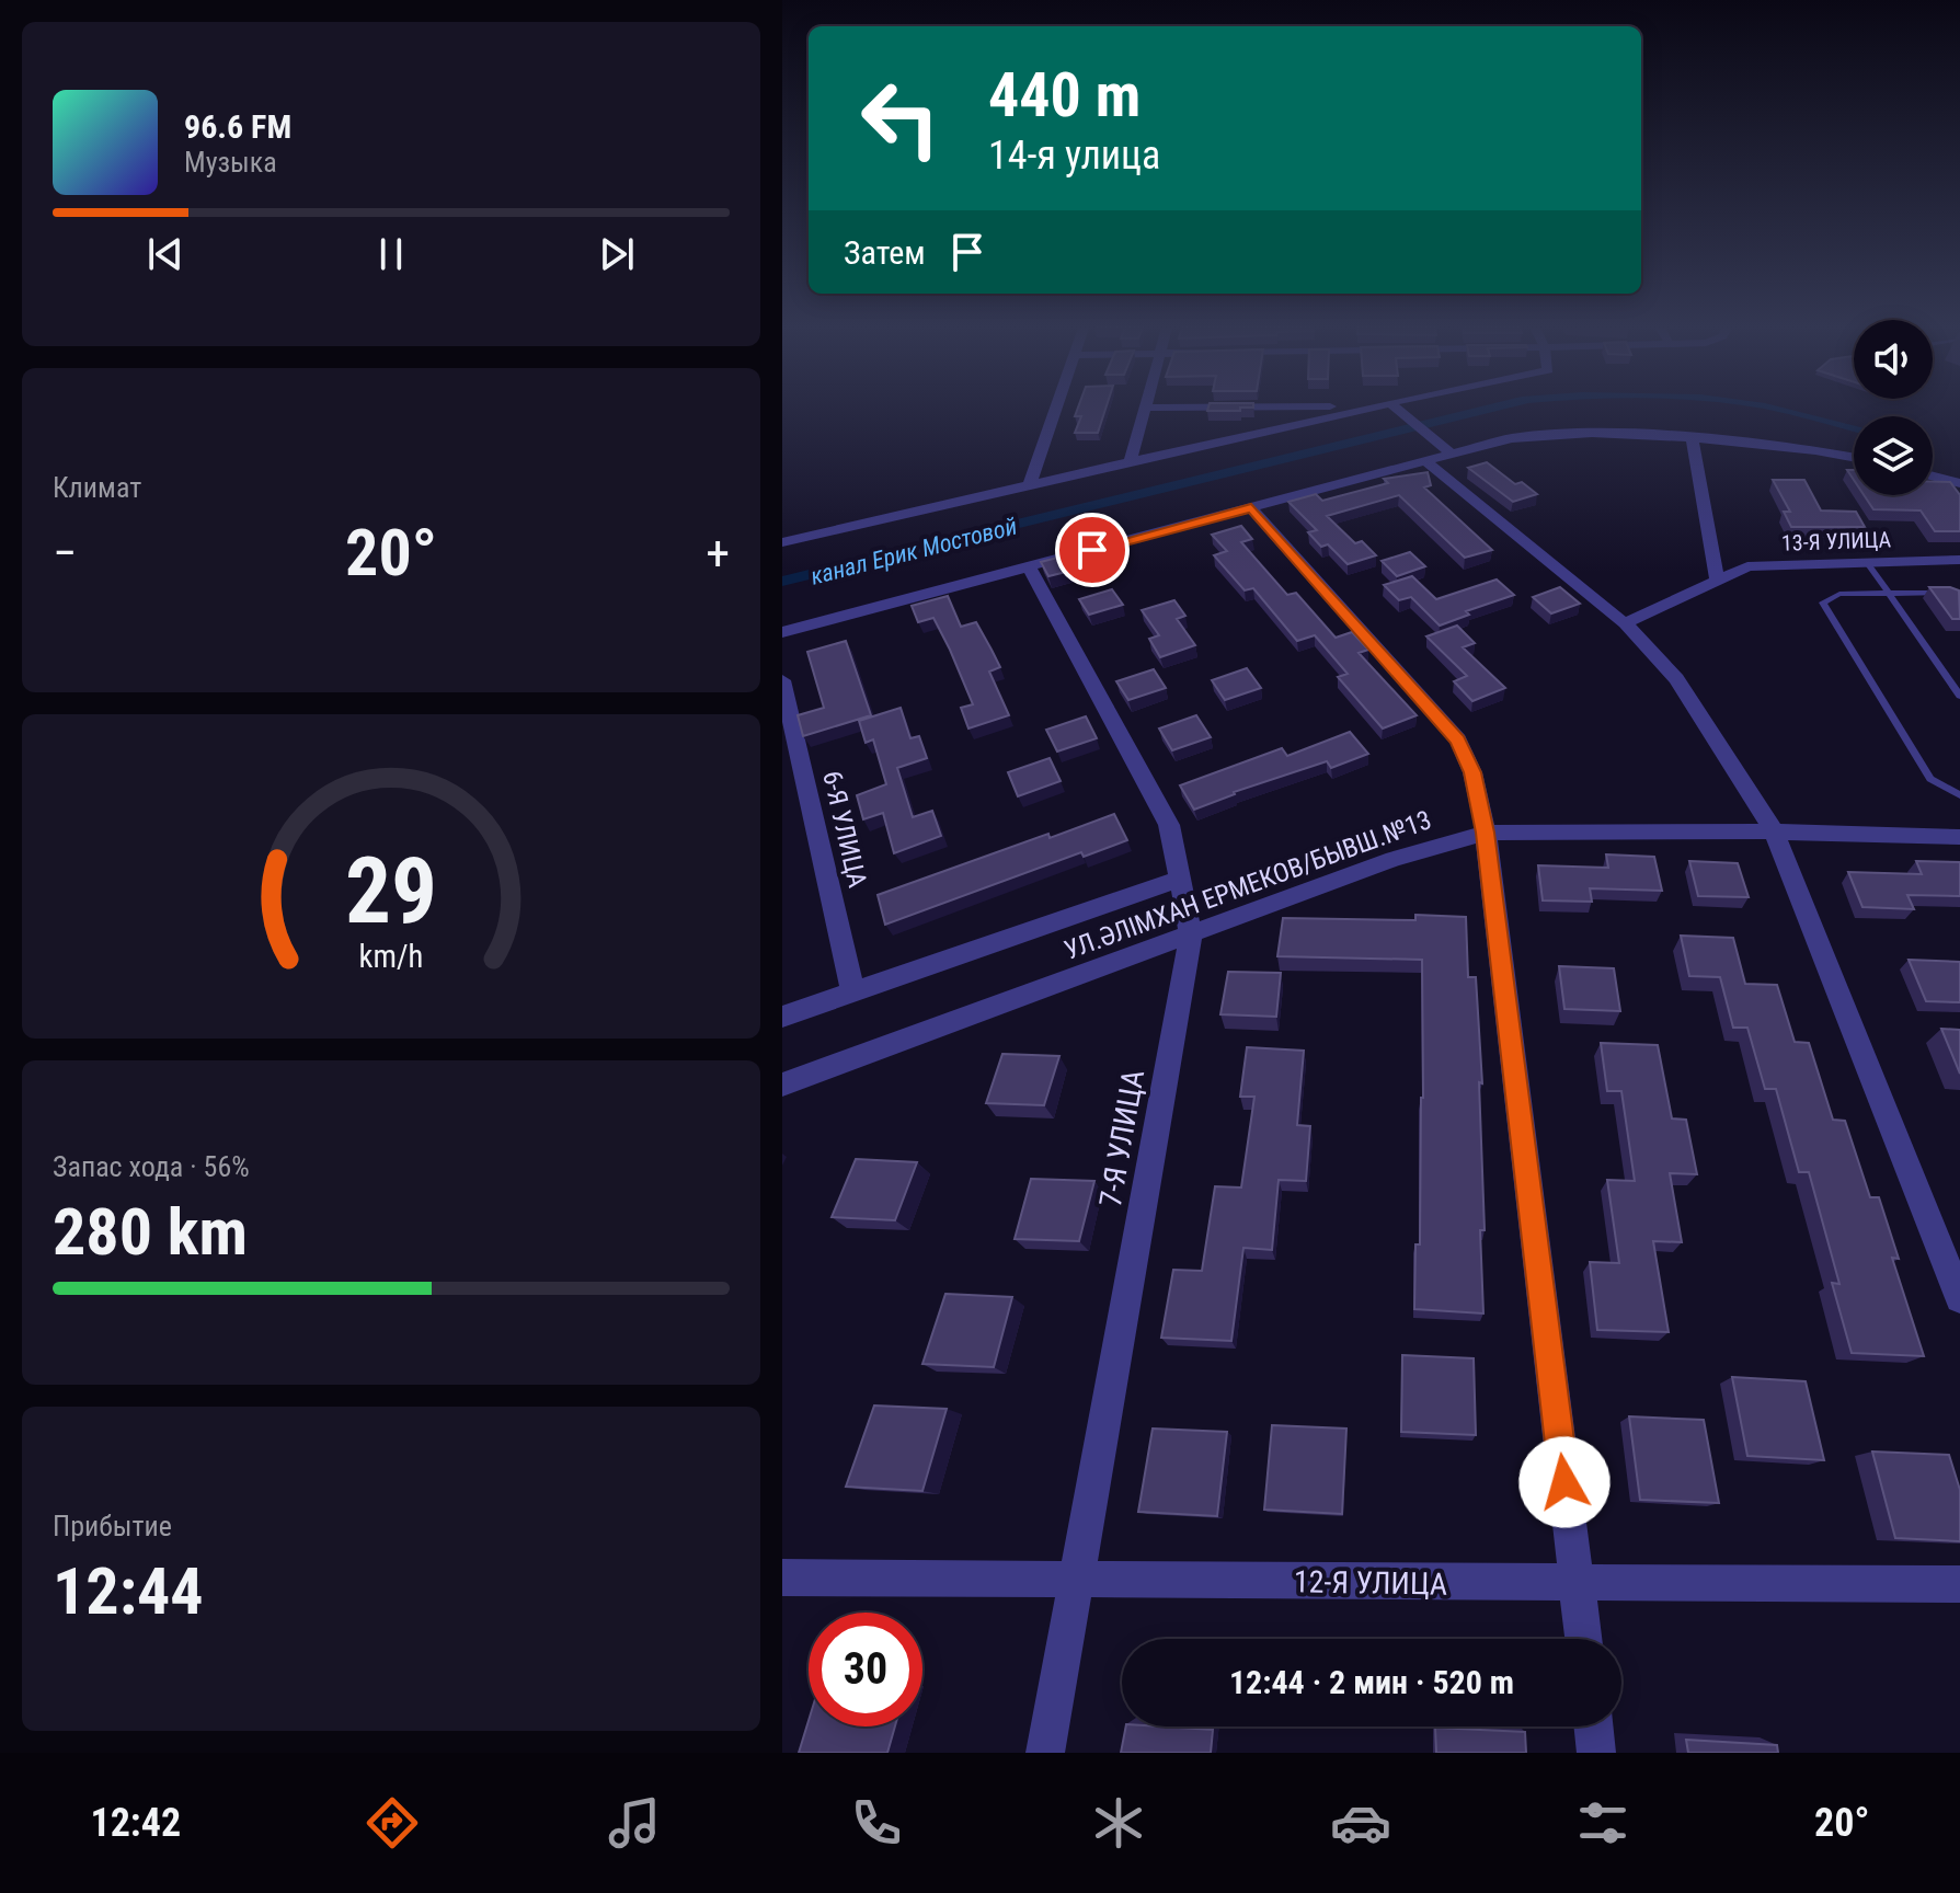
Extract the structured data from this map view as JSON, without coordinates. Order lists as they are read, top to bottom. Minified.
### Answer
{"streets":{"street":["13-Я УЛИЦА","6-Я УЛИЦА","УЛ.ӘЛІМХАН ЕРМЕКОВ/БЫВШ.№13","7-Я УЛИЦА","12-Я УЛИЦА"]},"crossings":[["6-Я УЛИЦА","УЛ.ӘЛІМХАН ЕРМЕКОВ/БЫВШ.№13"],["УЛ.ӘЛІМХАН ЕРМЕКОВ/БЫВШ.№13","7-Я УЛИЦА"],["7-Я УЛИЦА","12-Я УЛИЦА"]],"water":["канал Ерик Мостовой"],"page":{"turn":["440 m","14-я улица"],"song":["96.6 FM","Музыка"],"then":"Затем","tile":["Климат",["Запас хода · 56%","280 km"],["Прибытие","12:44"]],"heat":["−","20°","+"],"limit":"30","trip":"12:44 · 2 мин · 520 m","tabs":["12:42","20°"],"gauge":["29","km/h"]}}
